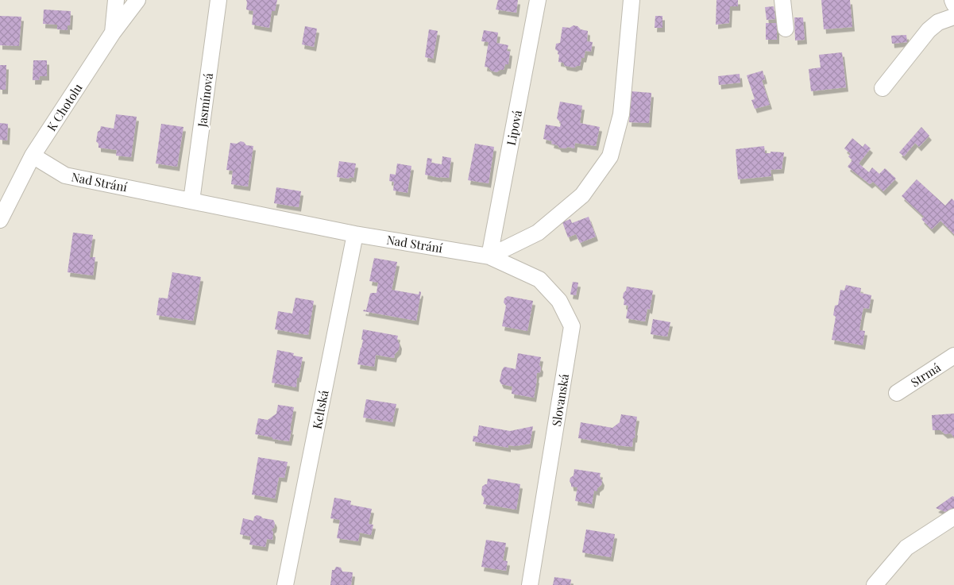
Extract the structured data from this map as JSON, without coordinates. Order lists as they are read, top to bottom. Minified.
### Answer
{"streets":{"street":["Jasmínová","K Chotolu","Lipová","Nad Strání","Strmá","Slovanská","Keltská"]},"crossings":[["Jasmínová","Nad Strání"],["K Chotolu","Nad Strání"],["Lipová","Nad Strání"],["Lipová","Slovanská"],["Nad Strání","Slovanská"],["Nad Strání","Keltská"]]}
